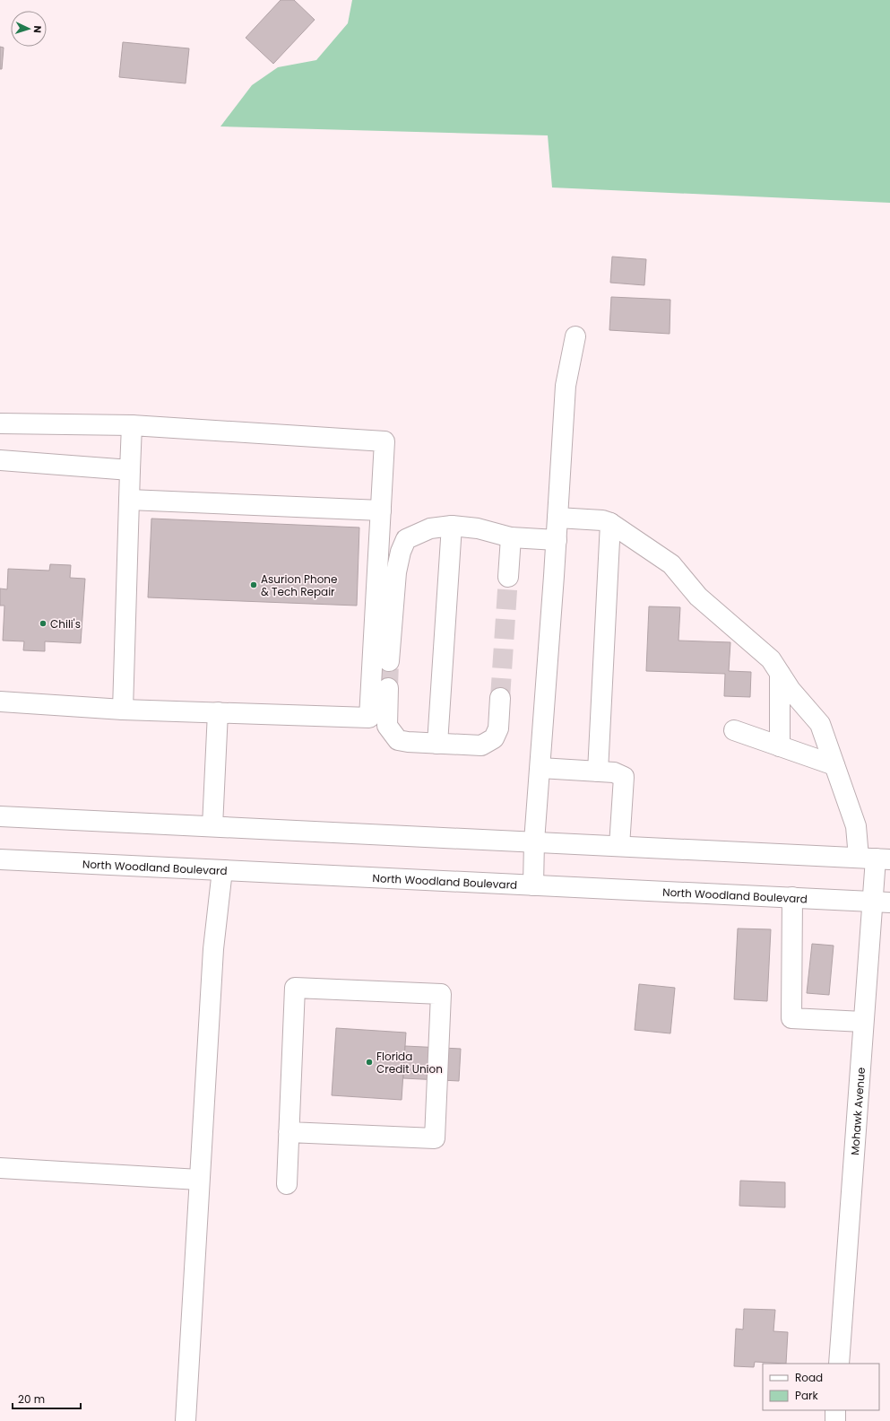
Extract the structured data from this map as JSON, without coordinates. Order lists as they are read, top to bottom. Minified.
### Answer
{"streets":{"main road":["North Woodland Boulevard","Mohawk Avenue"]},"crossings":[["North Woodland Boulevard","Mohawk Avenue"]],"places":["Asurion Phone & Tech Repair","Chili's","Florida Credit Union"],"legend":["Road","Park"],"scale_bar":"20 m","north":"right"}
